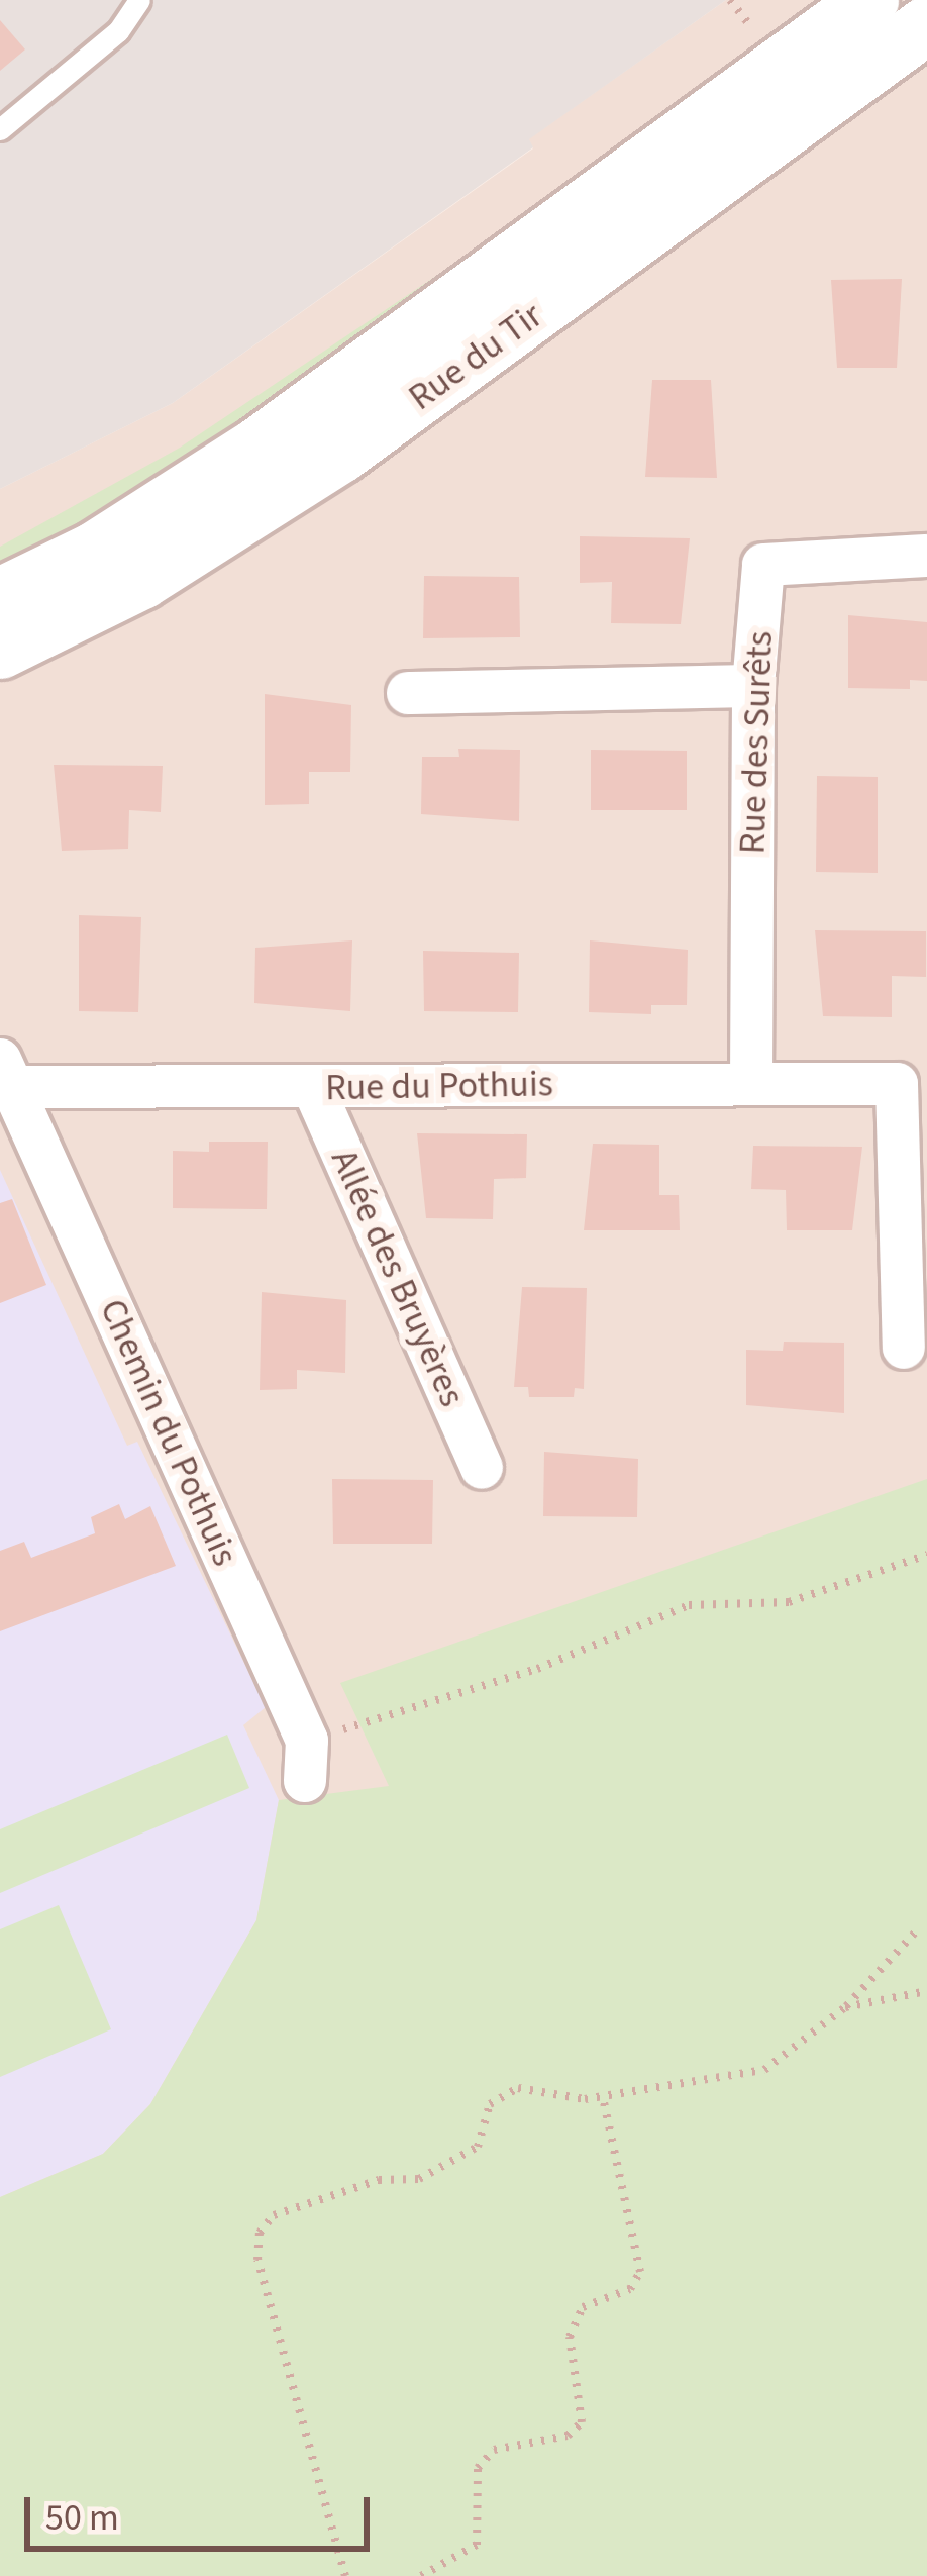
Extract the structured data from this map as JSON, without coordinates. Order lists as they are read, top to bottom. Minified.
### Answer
{"streets":{"main road":["Rue du Tir"],"street":["Rue des Surêts","Rue du Pothuis","Allée des Bruyères","Chemin du Pothuis"]},"crossings":[["Rue des Surêts","Rue du Pothuis"],["Rue du Pothuis","Allée des Bruyères"],["Rue du Pothuis","Chemin du Pothuis"]],"scale_bar":"50 m"}
